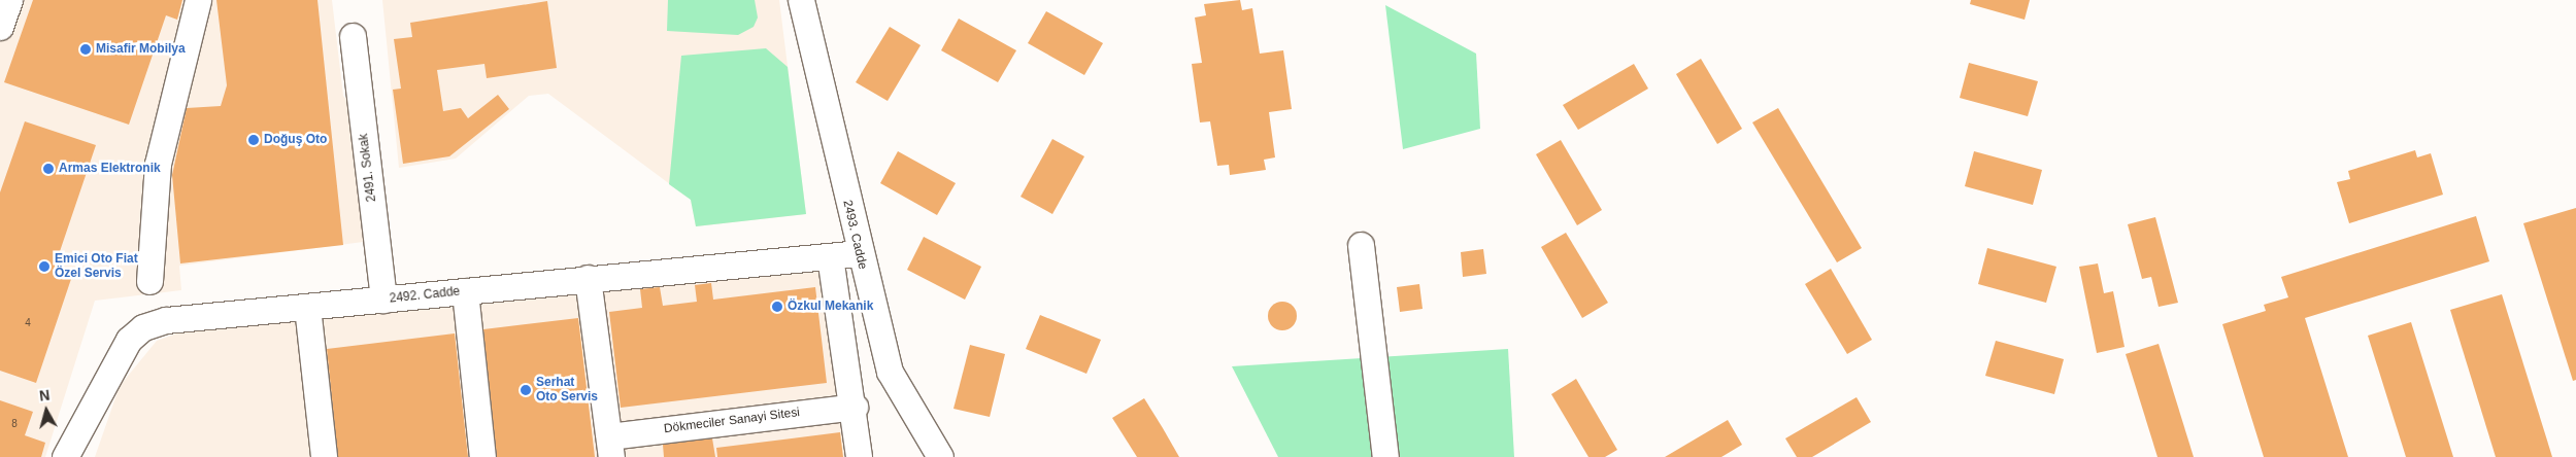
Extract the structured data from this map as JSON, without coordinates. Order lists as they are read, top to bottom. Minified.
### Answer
{"streets":{"street":["2491. Sokak","2493. Cadde","2492. Cadde","Dökmeciler Sanayi Sitesi"]},"crossings":[["2491. Sokak","2492. Cadde"],["2493. Cadde","2492. Cadde"],["2492. Cadde","Dökmeciler Sanayi Sitesi"]],"places":["Misafir Mobilya","Doğuş Oto","Armas Elektronik","Emici Oto Fiat Özel Servis","Özkul Mekanik","Serhat Oto Servis"],"house_numbers":["4","8"],"north":"top"}
